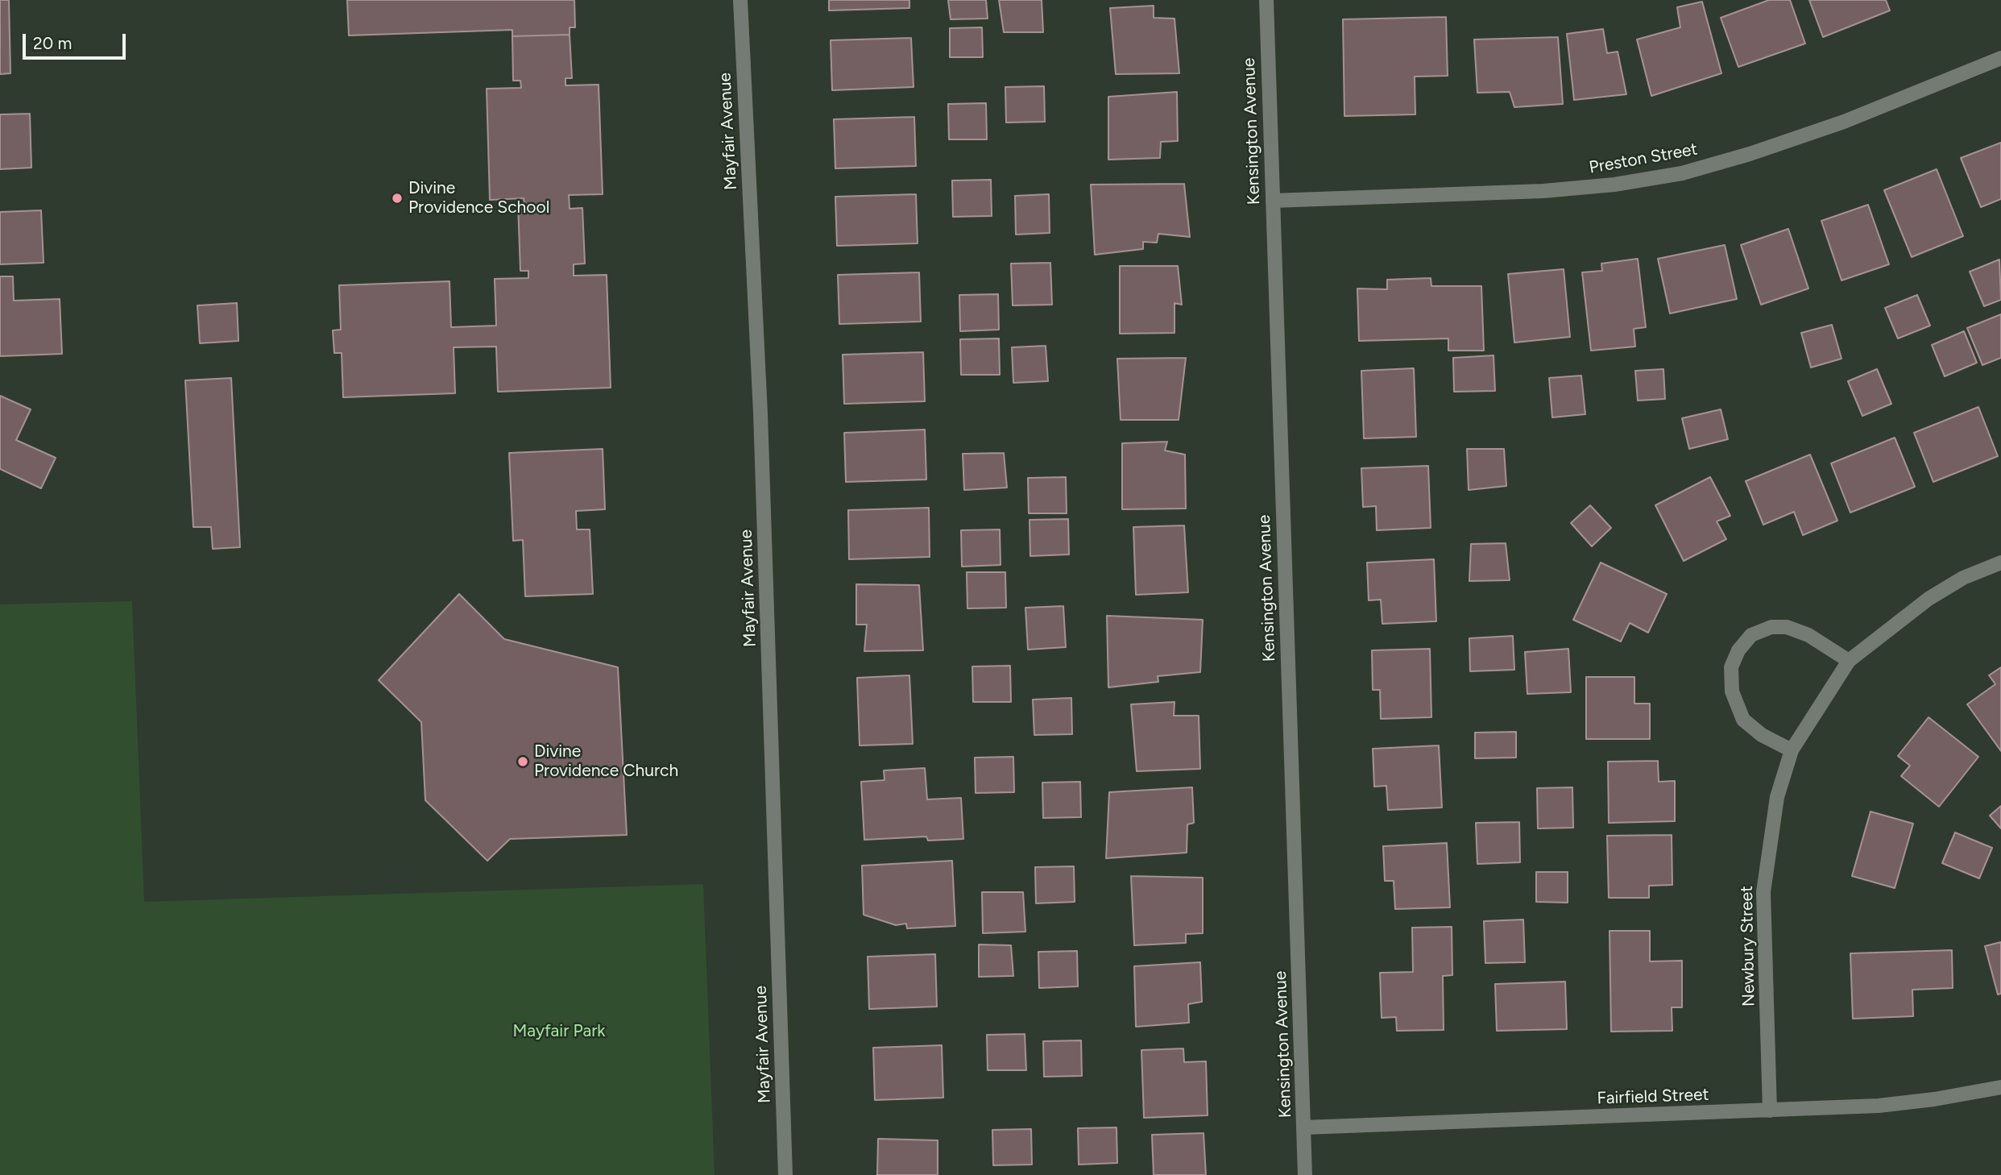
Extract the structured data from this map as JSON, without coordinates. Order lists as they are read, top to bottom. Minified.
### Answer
{"streets":{"street":["Mayfair Avenue","Kensington Avenue","Preston Street","Newbury Street","Fairfield Street"]},"crossings":[["Kensington Avenue","Preston Street"],["Kensington Avenue","Fairfield Street"],["Newbury Street","Fairfield Street"]],"parks":["Mayfair Park"],"places":["Divine Providence School","Divine Providence Church"],"scale_bar":"20 m"}
